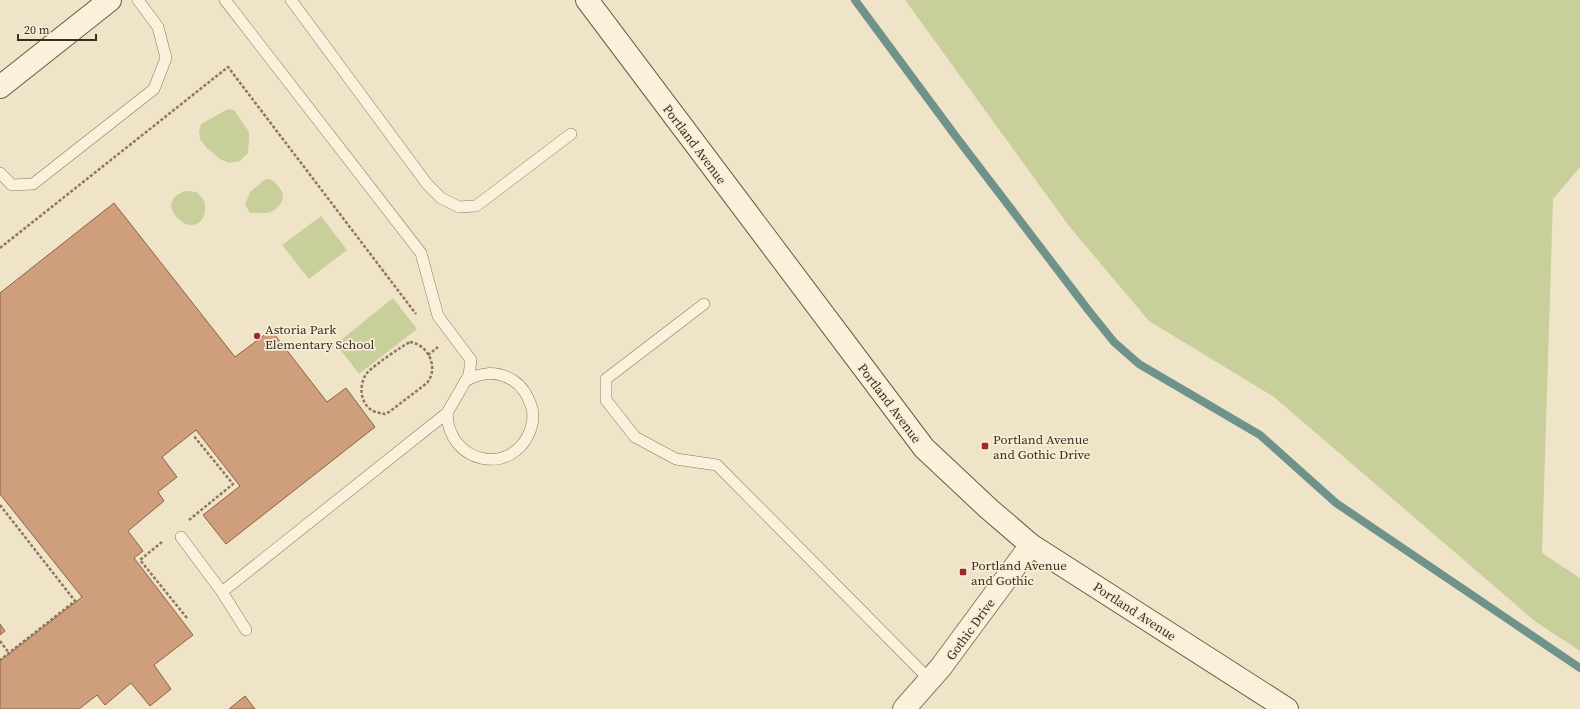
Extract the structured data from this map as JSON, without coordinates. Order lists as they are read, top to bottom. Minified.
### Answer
{"streets":{"street":["Portland Avenue","Gothic Drive"]},"crossings":[["Portland Avenue","Gothic Drive"]],"places":{"other":["Astoria Park Elementary School"],"transit":["Portland Avenue and Gothic Drive","Portland Avenue and Gothic"]},"scale_bar":"20 m"}
